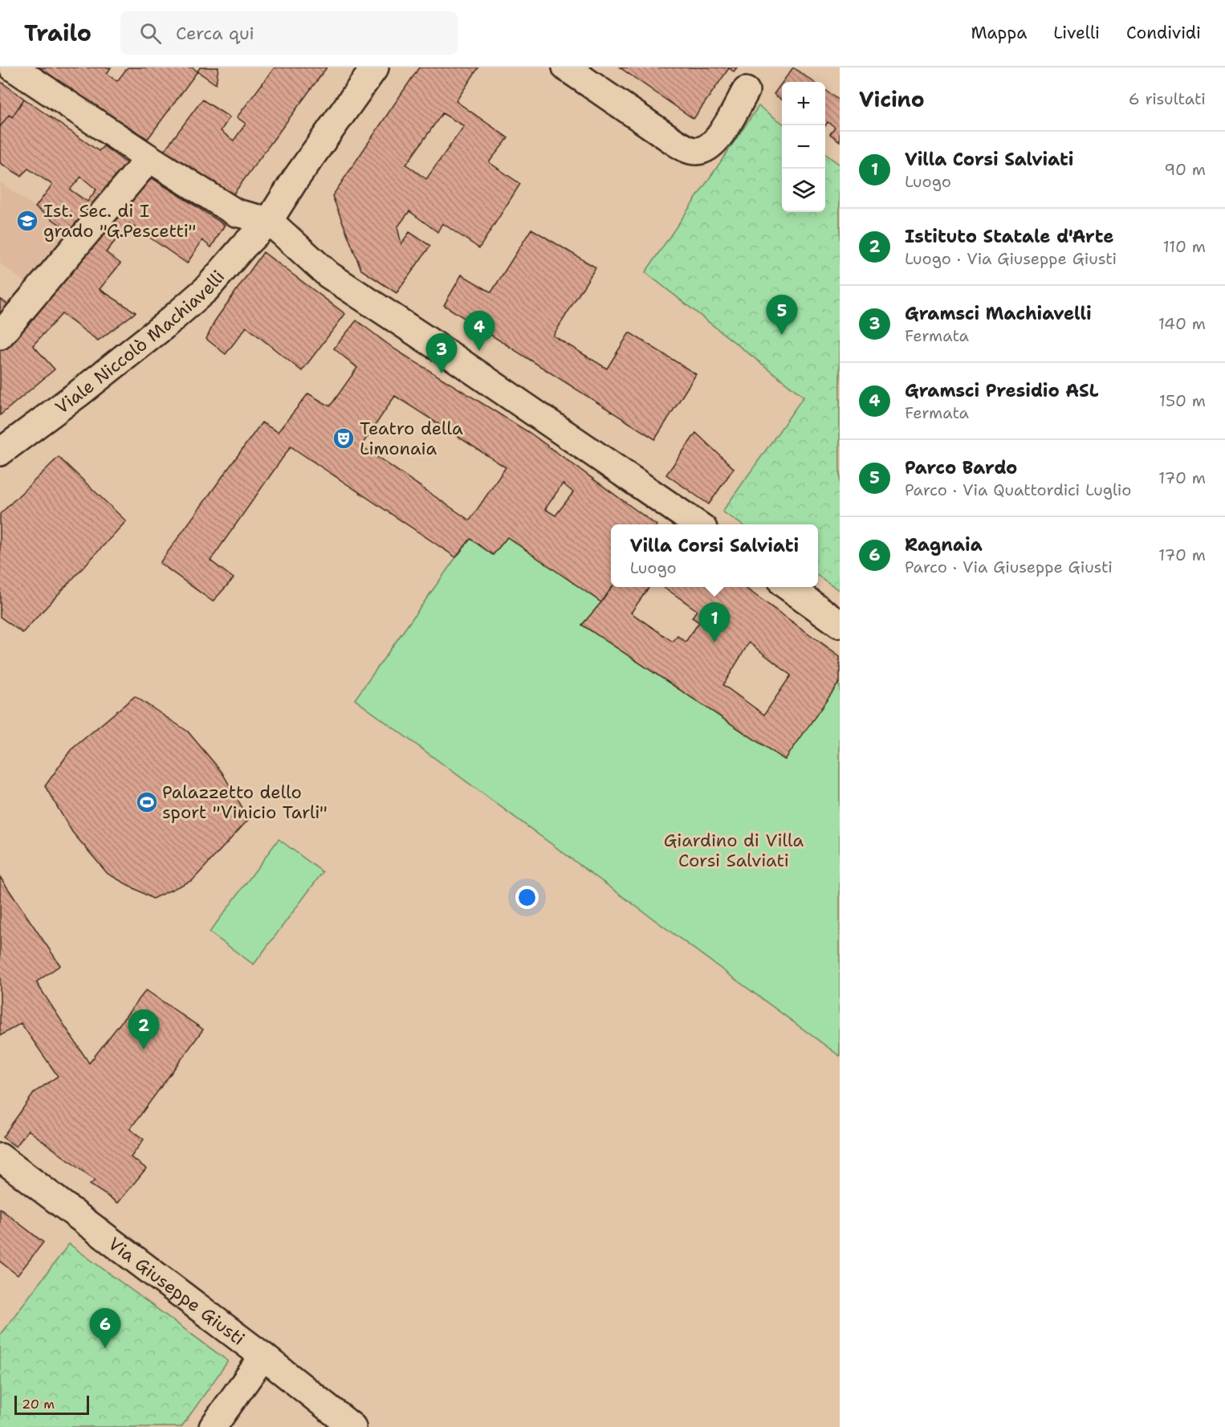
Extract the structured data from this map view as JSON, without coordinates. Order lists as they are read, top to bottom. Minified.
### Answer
{"streets":{"street":["Viale Niccolò Machiavelli","Via Giuseppe Giusti"]},"parks":["Giardino di Villa Corsi Salviati"],"places":{"school or university":["Ist. Sec. di I grado \"G.Pescetti\""],"theatre":["Teatro della Limonaia"],"sports":["Palazzetto dello sport \"Vinicio Tarli\""]},"scale_bar":"20 m","page":{"header":"Trailo","search":"Cerca qui","nav":["Mappa","Livelli","Condividi"],"heading":["Vicino","6 risultati"],"map_buttons":["+","−"],"list":[{"mark":"1","name":"Villa Corsi Salviati","note":"Luogo","value":"90 m"},{"mark":"2","name":"Istituto Statale d'Arte","note":"Luogo · Via Giuseppe Giusti","value":"110 m"},{"mark":"3","name":"Gramsci Machiavelli","note":"Fermata","value":"140 m"},{"mark":"4","name":"Gramsci Presidio ASL","note":"Fermata","value":"150 m"},{"mark":"5","name":"Parco Bardo","note":"Parco · Via Quattordici Luglio","value":"170 m"},{"mark":"6","name":"Ragnaia","note":"Parco · Via Giuseppe Giusti","value":"170 m"}],"pins":["5","4","3","1","2","6"],"popup":["Villa Corsi Salviati","Luogo"],"scale":"20 m"}}
